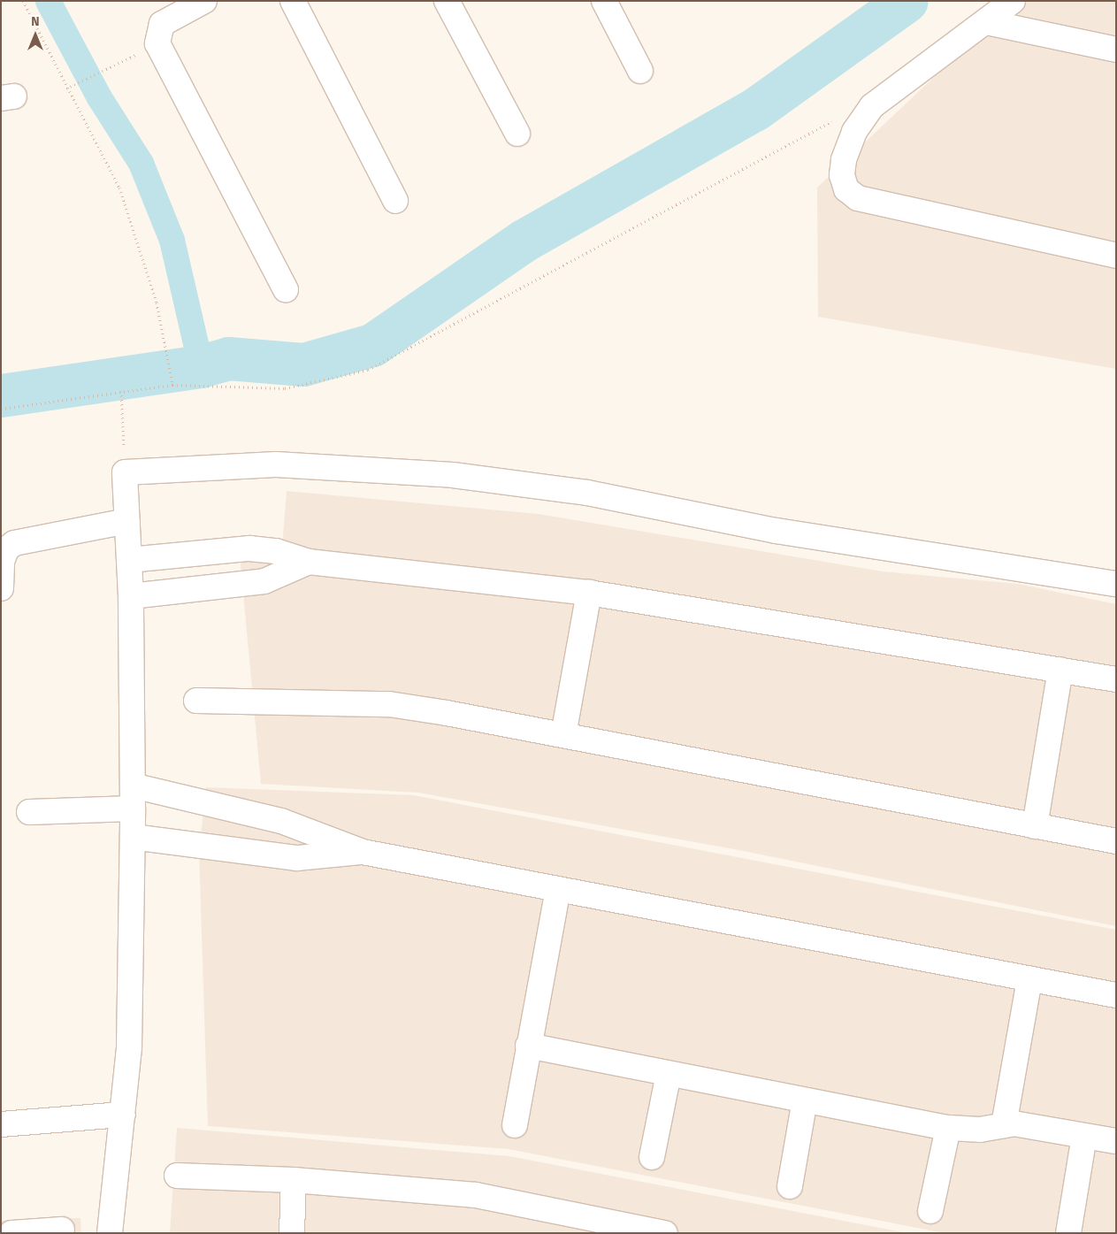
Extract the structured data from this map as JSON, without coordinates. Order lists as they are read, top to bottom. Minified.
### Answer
{"north":"top"}
